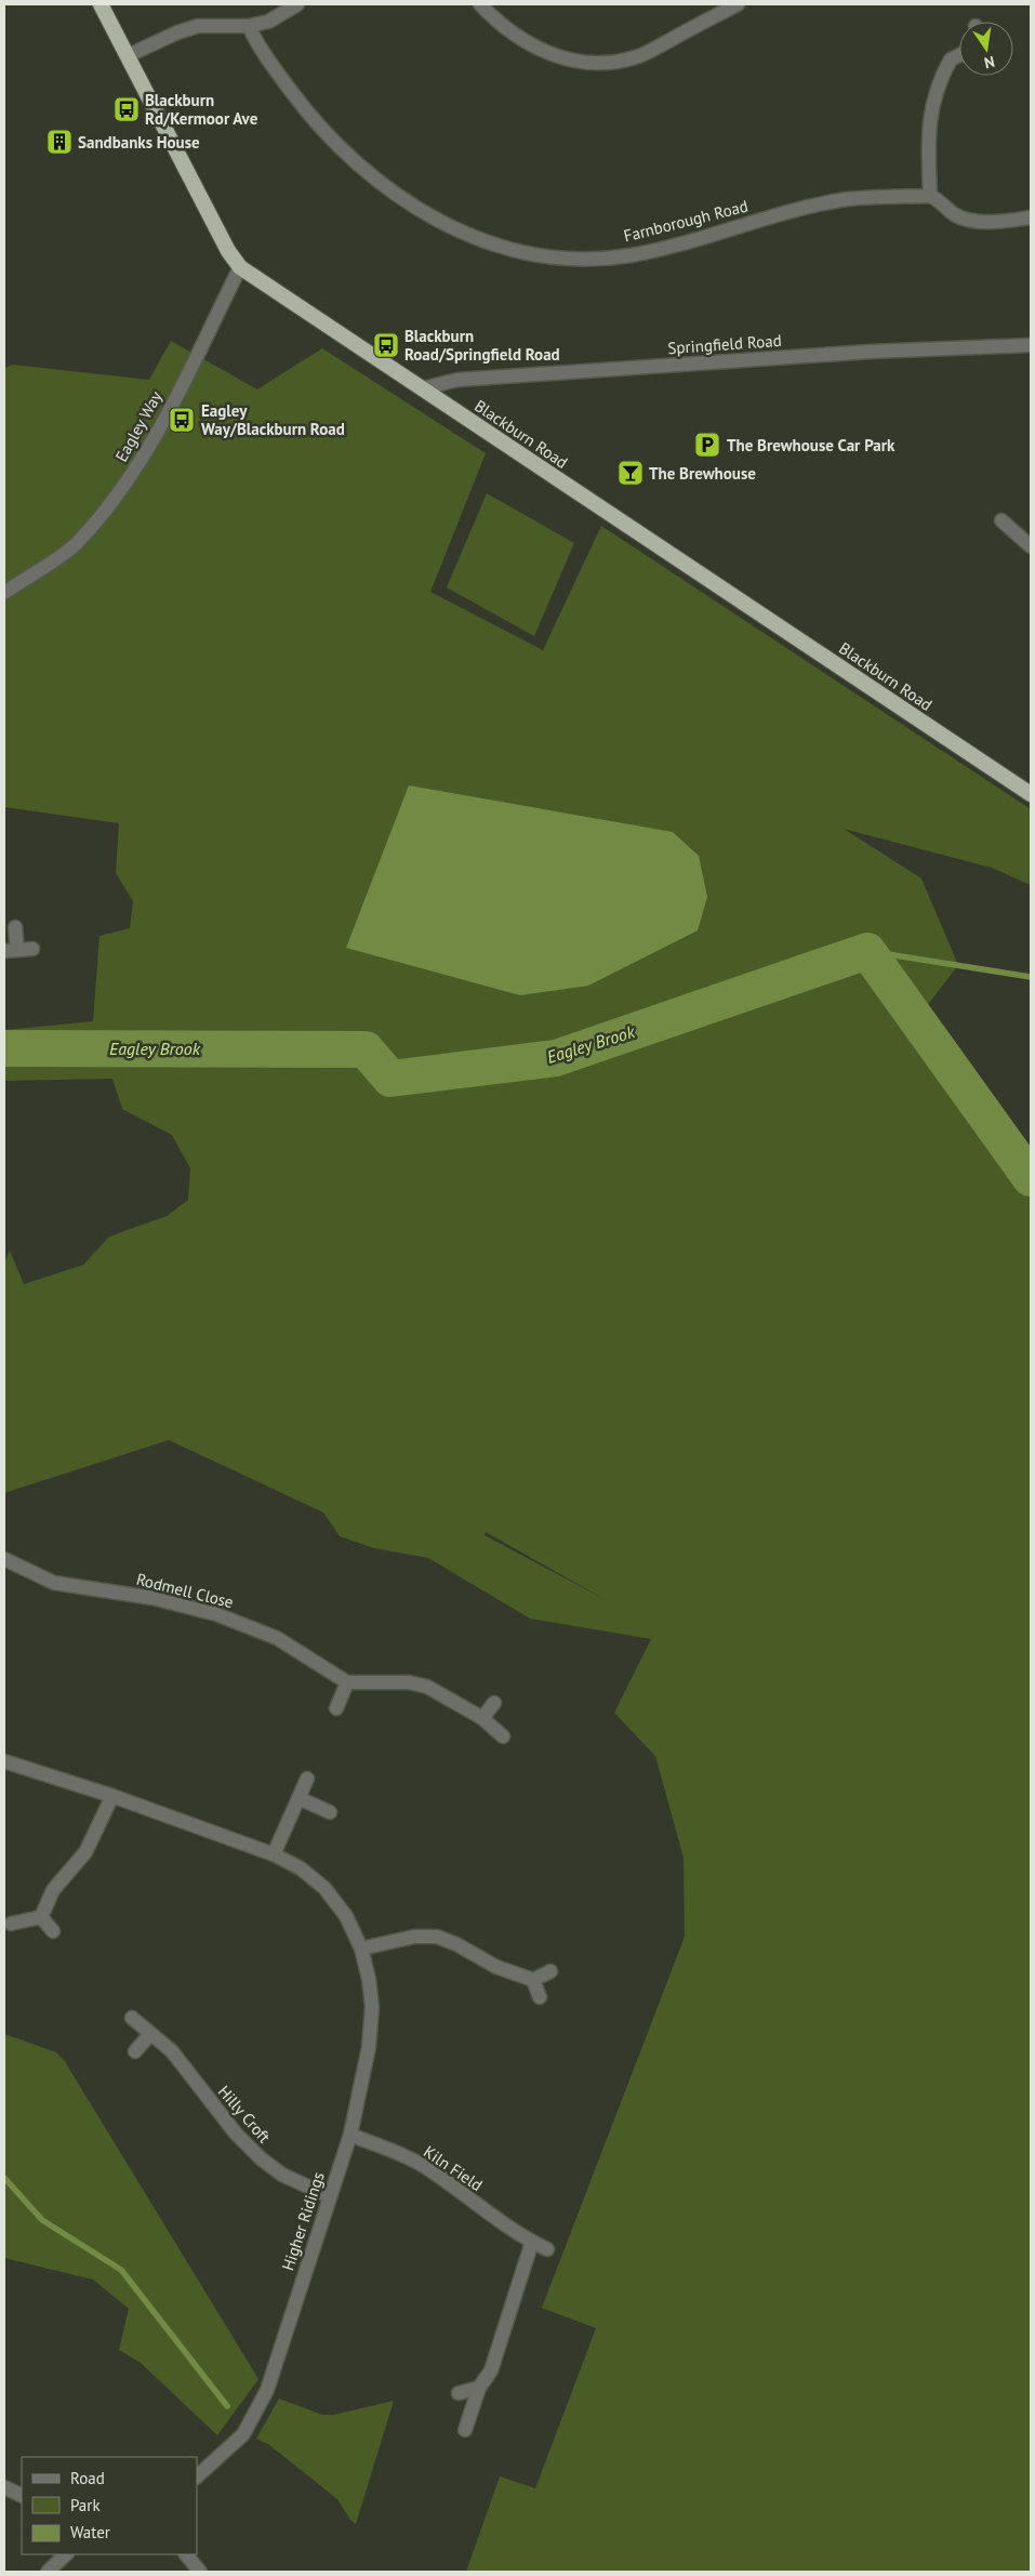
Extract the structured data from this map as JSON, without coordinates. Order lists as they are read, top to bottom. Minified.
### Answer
{"streets":{"highway":["Blackburn Road"],"street":["Farnborough Road","Springfield Road","Eagley Way","Rodmell Close","Hilly Croft","Kiln Field","Higher Ridings"]},"crossings":[["Springfield Road","Blackburn Road"],["Eagley Way","Blackburn Road"],["Hilly Croft","Higher Ridings"],["Kiln Field","Higher Ridings"]],"water":["Eagley Brook"],"places":{"bus stop":["Blackburn Rd/Kermoor Ave","Blackburn Road/Springfield Road","Eagley Way/Blackburn Road"],"building":["Sandbanks House"],"parking":["The Brewhouse Car Park"],"bar":["The Brewhouse"]},"legend":["Road","Park","Water"],"north":"bottom"}
